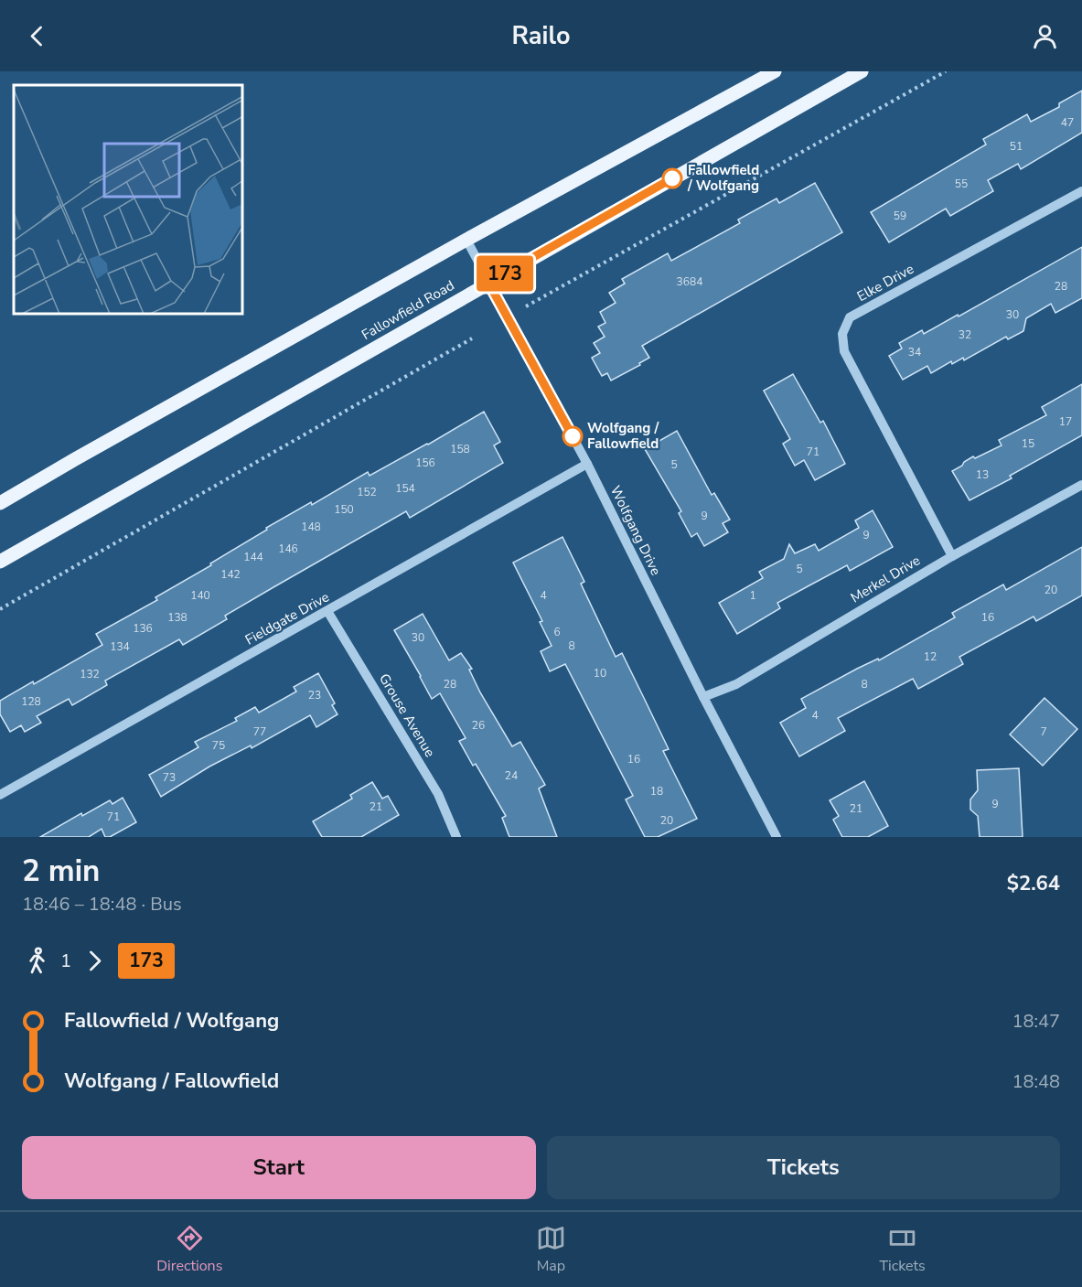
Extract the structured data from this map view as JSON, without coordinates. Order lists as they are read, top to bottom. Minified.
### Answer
{"streets":{"main road":["Fallowfield Road"],"street":["Elke Drive","Wolfgang Drive","Merkel Drive","Fieldgate Drive","Grouse Avenue"]},"crossings":[["Elke Drive","Merkel Drive"],["Fallowfield Road","Wolfgang Drive"],["Wolfgang Drive","Merkel Drive"],["Wolfgang Drive","Fieldgate Drive"],["Fieldgate Drive","Grouse Avenue"]],"places":["Fallowfield / Wolfgang","Wolfgang / Fallowfield"],"lines":["bus line 173"],"house_numbers":["47","51","55","59","3684","28","30","32","34","17","15","158","71","156","5","13","154","152","150","9","148","9","146","144","5","142","20","140","4","1","138","16","136","6","30","8","134","12","10","132","28","8","23","128","4","26","77","7","75","16","24","73","18","9","21","21","71","20"],"page":{"header":"Railo","on_map":"173","heading":["2 min","18:46 – 18:48 · Bus","$2.64"],"legs":["1","173"],"list":[{"name":"Fallowfield / Wolfgang","value":"18:47"},{"name":"Wolfgang / Fallowfield","value":"18:48"}],"buttons":["Start","Tickets"],"tabs":["Directions","Map","Tickets"]}}
